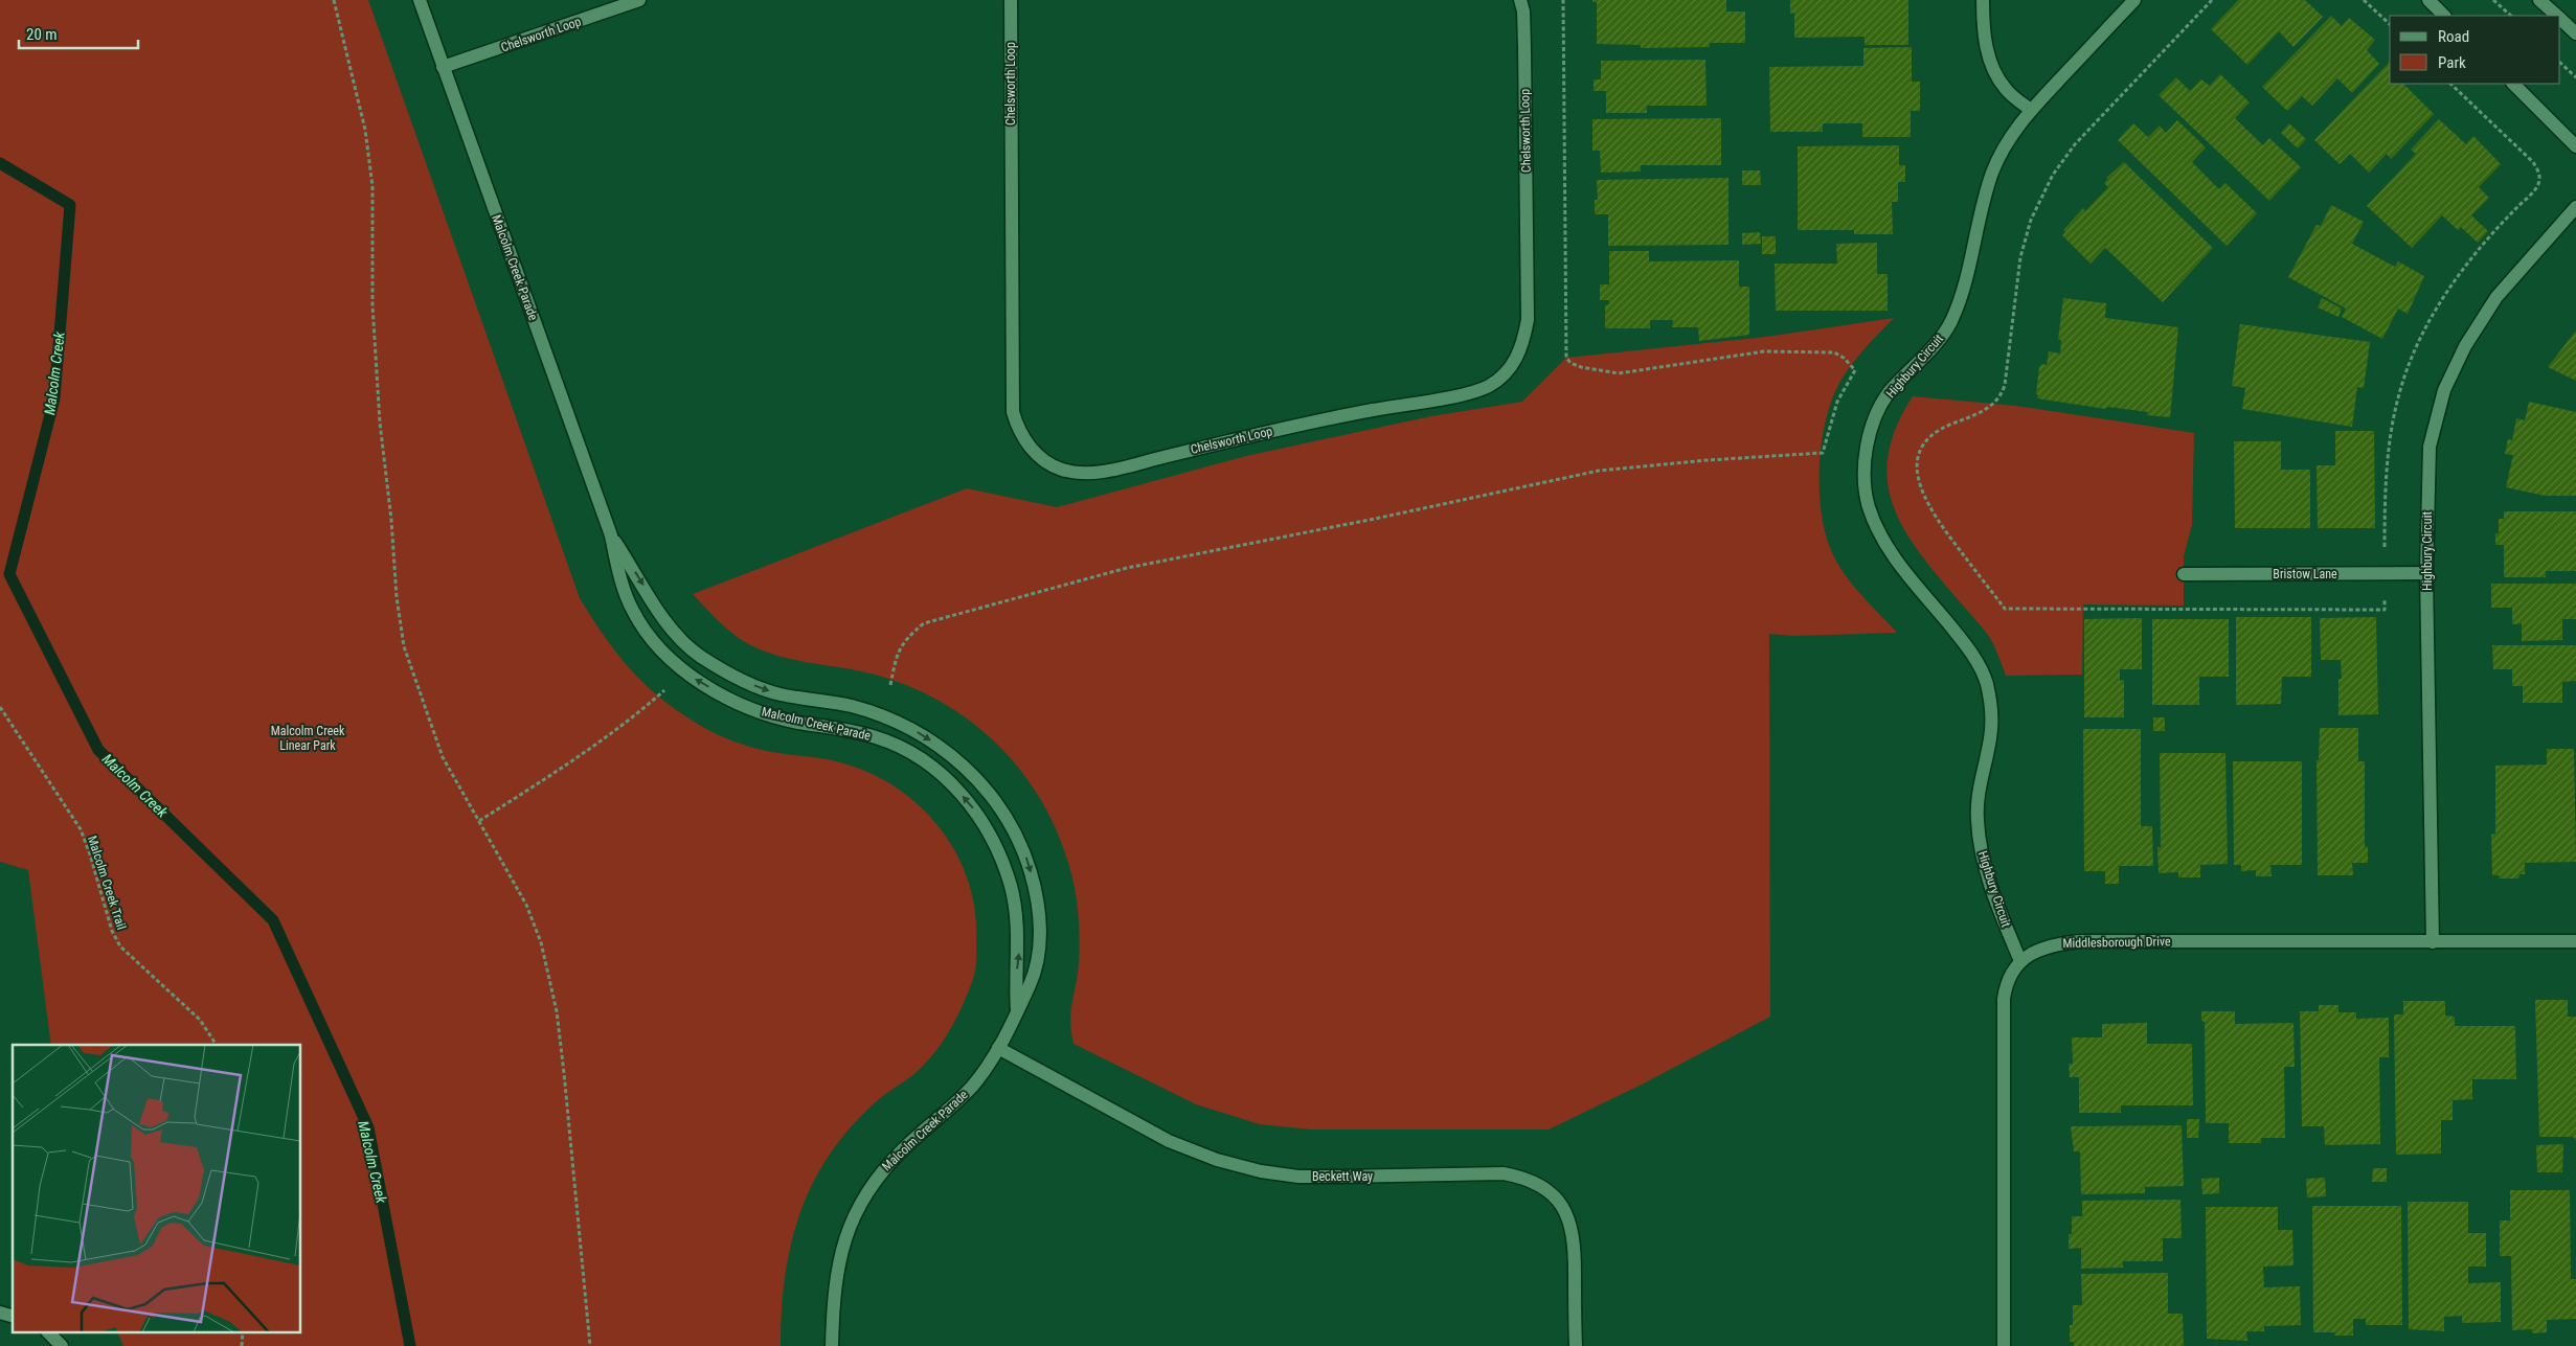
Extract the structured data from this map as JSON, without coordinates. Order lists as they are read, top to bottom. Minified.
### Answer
{"streets":{"street":["Chelsworth Loop","Malcolm Creek Parade","Highbury Circuit","Bristow Lane","Middlesborough Drive","Beckett Way"],"path":["Malcolm Creek Trail"]},"crossings":[["Chelsworth Loop","Malcolm Creek Parade"],["Malcolm Creek Parade","Beckett Way"],["Highbury Circuit","Bristow Lane"],["Highbury Circuit","Middlesborough Drive"]],"water":["Malcolm Creek"],"parks":["Malcolm Creek Linear Park"],"legend":["Road","Park"],"scale_bar":"20 m"}
